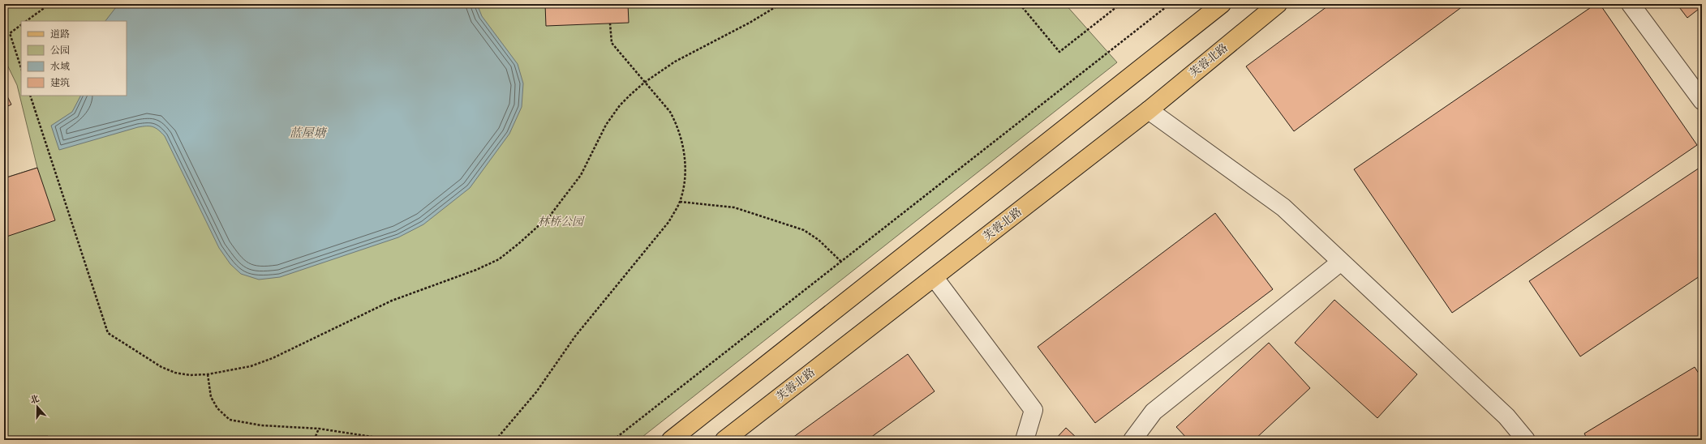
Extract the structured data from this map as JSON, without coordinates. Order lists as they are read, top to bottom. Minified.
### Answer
{"streets":{"main road":["芙蓉北路"]},"water":["蓝屋塘"],"parks":["林桥公园"],"legend":["道路","公园","水域","建筑"],"north":"top"}
